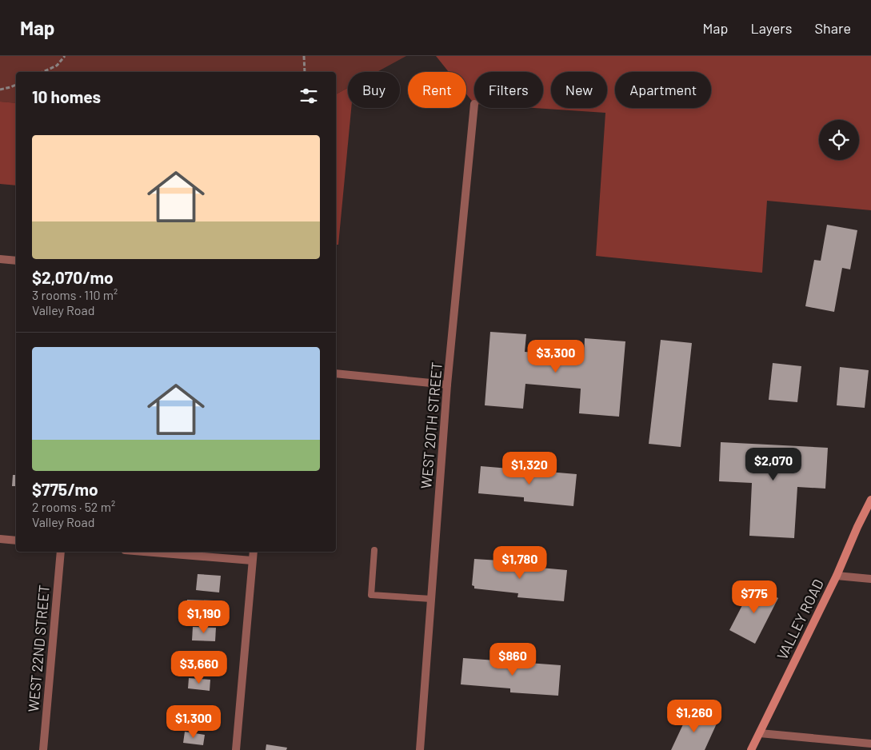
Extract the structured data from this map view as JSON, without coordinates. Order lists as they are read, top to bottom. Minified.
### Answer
{"streets":{"street":["WEST 20TH STREET","VALLEY ROAD","WEST 22ND STREET"]},"page":{"header":"Map","nav":["Map","Layers","Share"],"chip":["Buy","Rent","Filters","New","Apartment"],"heading":"10 homes","list":[{"name":"$2,070/mo","note":"3 rooms · 110 m² · Valley Road"},{"name":"$775/mo","note":"2 rooms · 52 m² · Valley Road"}],"price":["$3,300","$2,070","$1,320","$1,780","$775","$1,190","$860","$3,660","$1,260","$1,300"]}}
